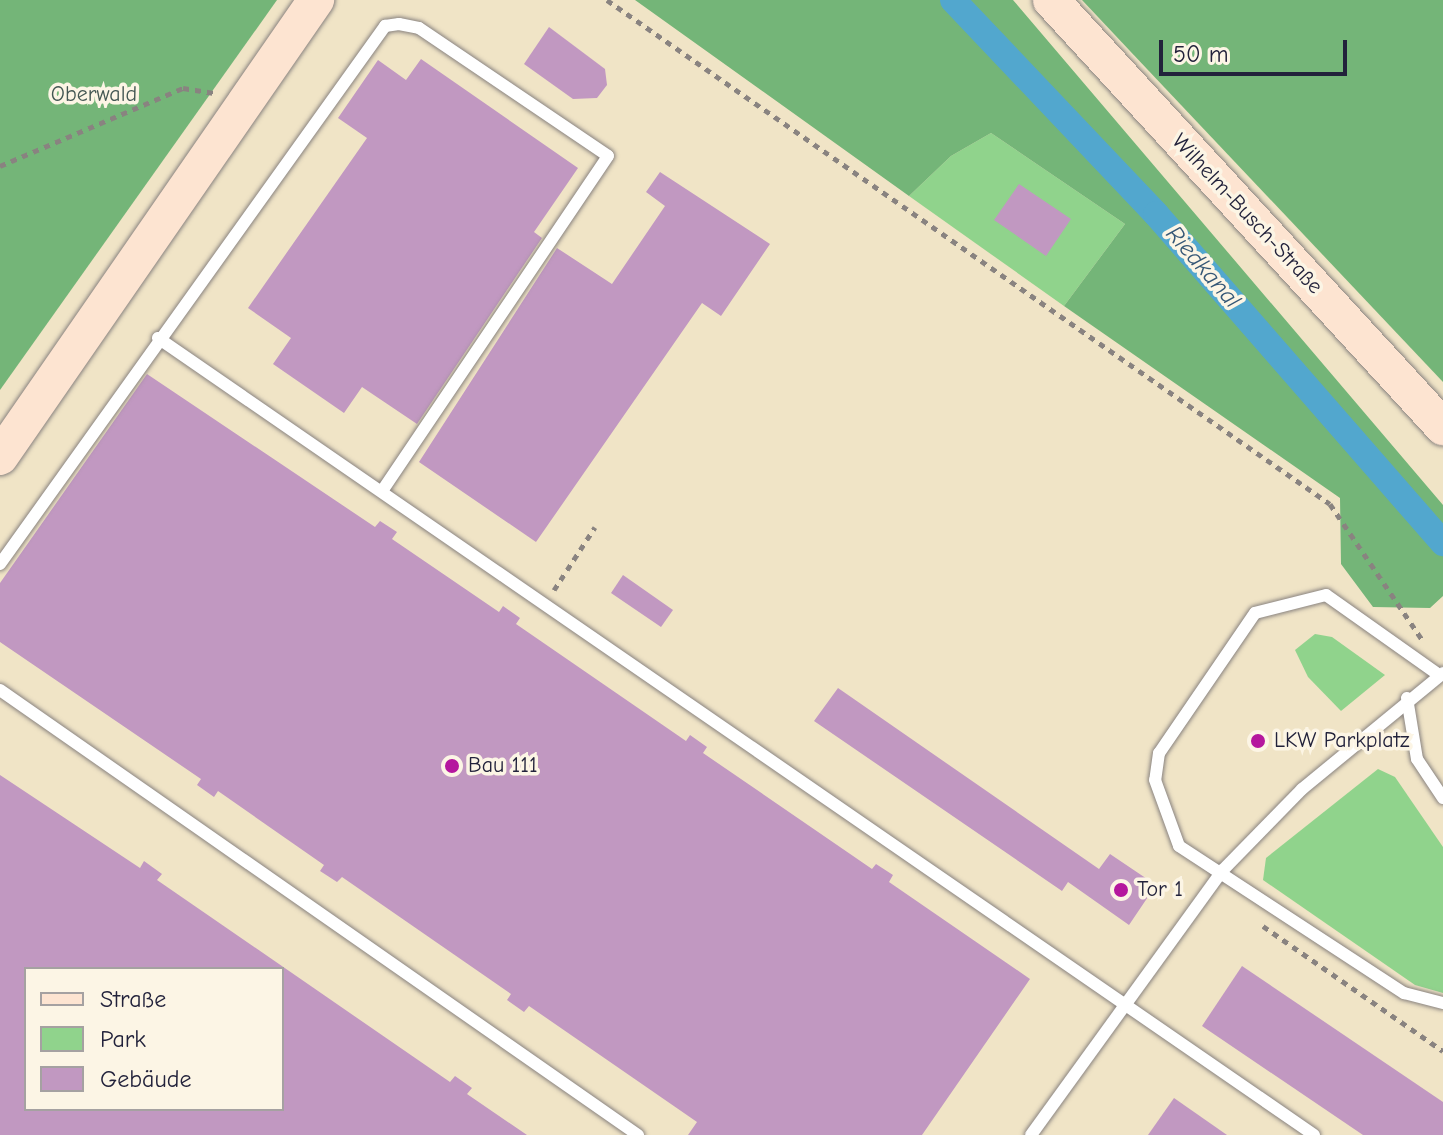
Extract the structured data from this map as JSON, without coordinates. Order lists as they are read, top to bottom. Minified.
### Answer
{"streets":{"main road":["Wilhelm-Busch-Straße"]},"water":["Riedkanal"],"parks":["Oberwald"],"places":["LKW Parkplatz","Bau 111","Tor 1"],"legend":["Straße","Park","Gebäude"],"scale_bar":"50 m"}
